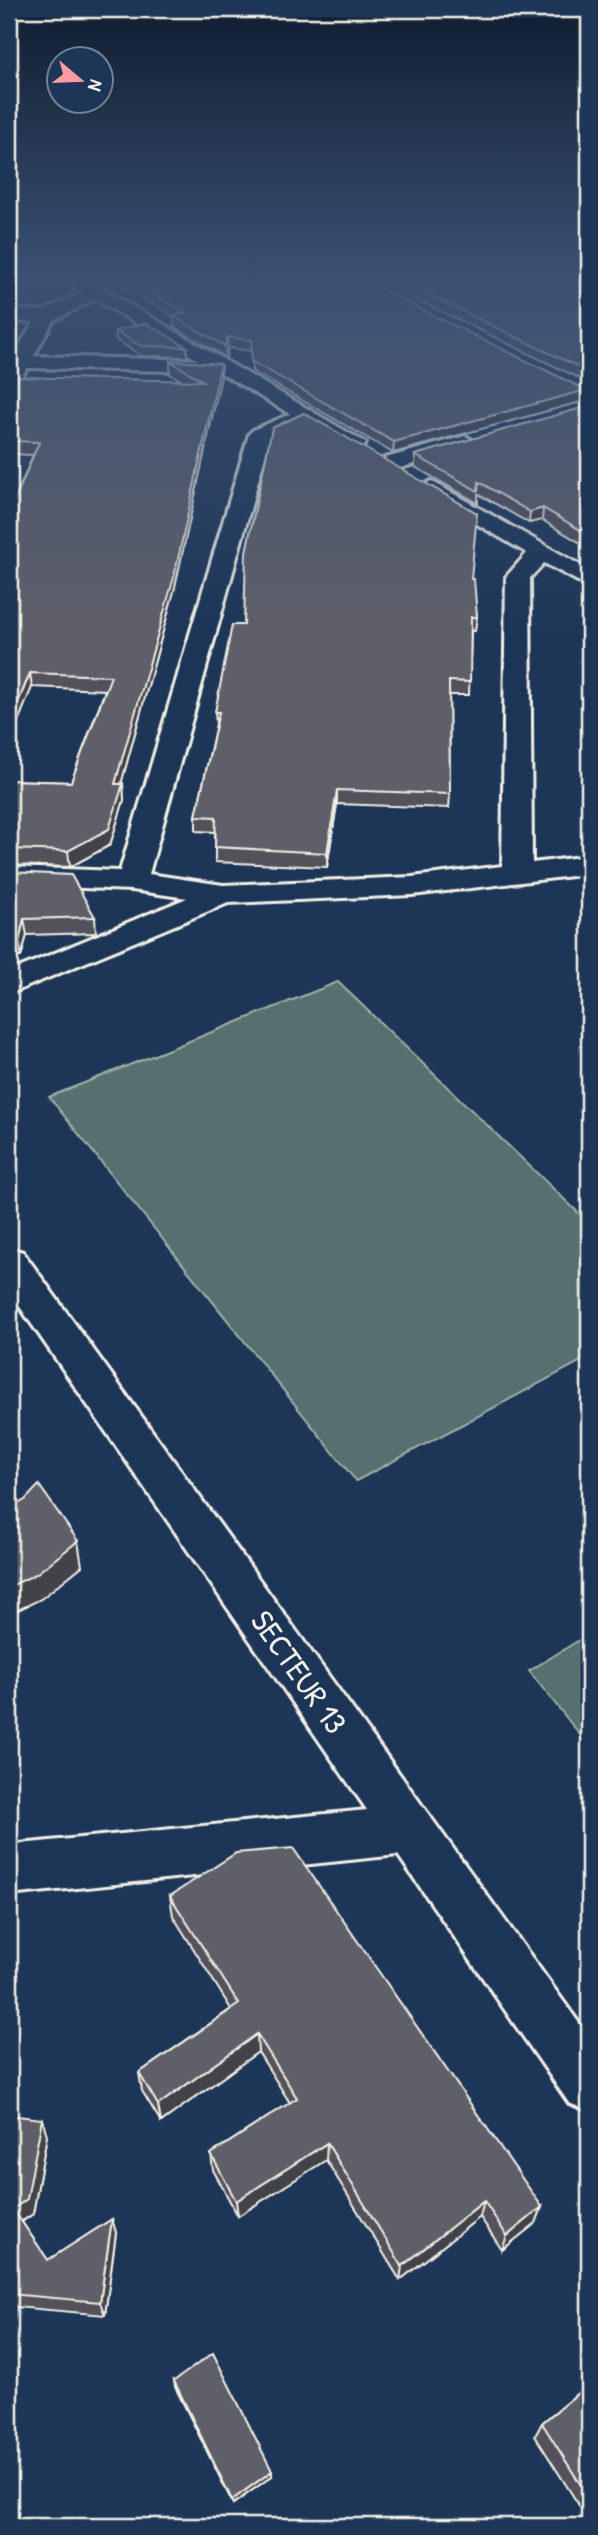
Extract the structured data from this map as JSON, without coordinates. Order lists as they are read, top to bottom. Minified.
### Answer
{"streets":{"street":["SECTEUR 13"]},"north":"right"}
